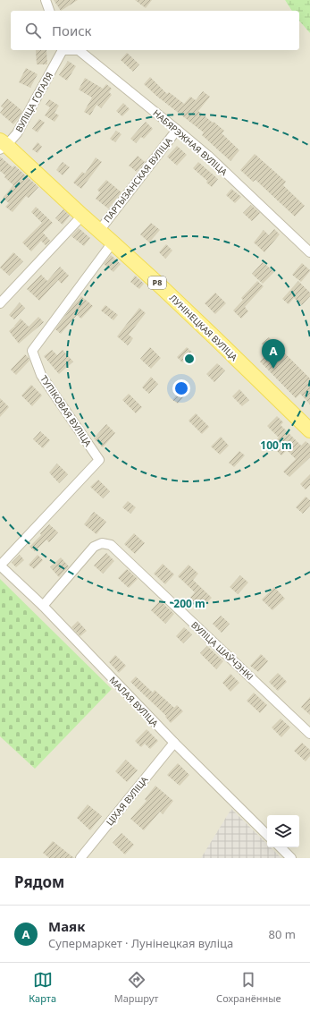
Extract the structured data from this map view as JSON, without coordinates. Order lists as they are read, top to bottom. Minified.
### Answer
{"streets":{"main road":["Р8","ЛУНІНЕЦКАЯ ВУЛІЦА"],"street":["ВУЛІЦА ГОГАЛЯ","НАБЯРЭЖНАЯ ВУЛІЦА","ПАРТЫЗАНСКАЯ ВУЛІЦА","ТУПІКОВАЯ ВУЛІЦА","ВУЛІЦА ШАЎЧЭНКІ","МАЛАЯ ВУЛІЦА","ЦІХАЯ ВУЛІЦА"]},"crossings":[["ВУЛІЦА ГОГАЛЯ","ЛУНІНЕЦКАЯ ВУЛІЦА"],["НАБЯРЭЖНАЯ ВУЛІЦА","ПАРТЫЗАНСКАЯ ВУЛІЦА"],["ПАРТЫЗАНСКАЯ ВУЛІЦА","ЛУНІНЕЦКАЯ ВУЛІЦА"],["ЛУНІНЕЦКАЯ ВУЛІЦА","ТУПІКОВАЯ ВУЛІЦА"],["ТУПІКОВАЯ ВУЛІЦА","МАЛАЯ ВУЛІЦА"],["ВУЛІЦА ШАЎЧЭНКІ","МАЛАЯ ВУЛІЦА"],["МАЛАЯ ВУЛІЦА","ЦІХАЯ ВУЛІЦА"]],"page":{"search":"Поиск","pins":"A","heading":"Рядом","list":[{"mark":"A","name":"Маяк","note":"Супермаркет · Лунінецкая вуліца","value":"80 m"}],"nav":["Карта","Маршрут","Сохранённые"]},"rings":["100 m","200 m"]}
